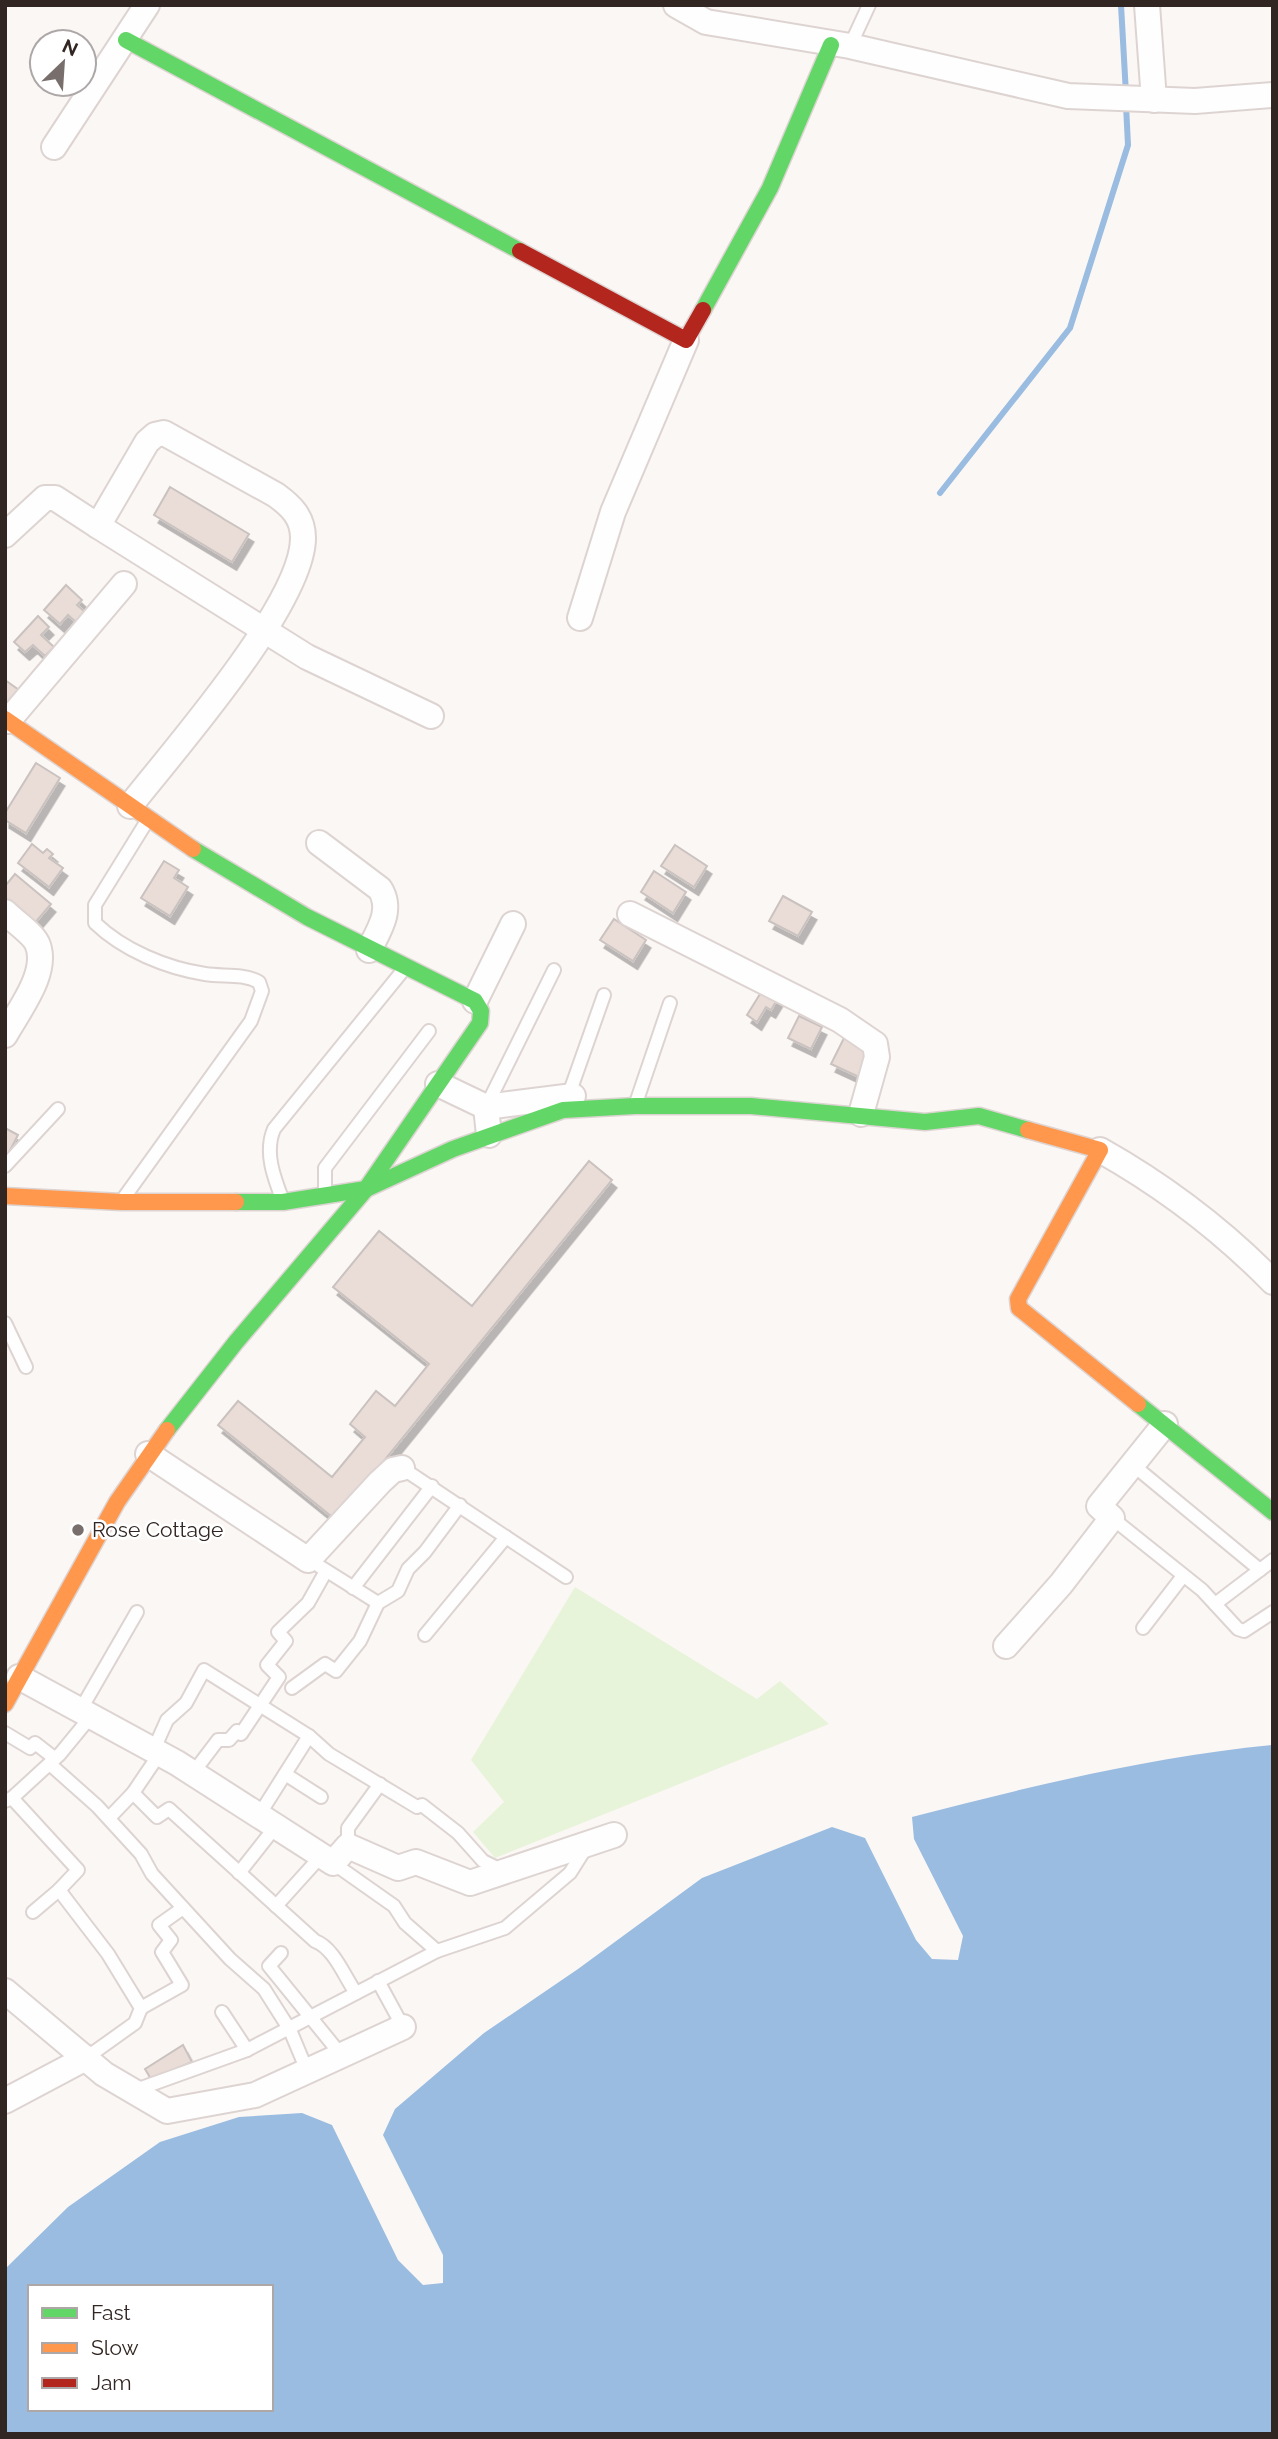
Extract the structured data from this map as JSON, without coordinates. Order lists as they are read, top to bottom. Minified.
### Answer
{"places":["Rose Cottage"],"legend":["Fast","Slow","Jam"],"north":"top right"}
